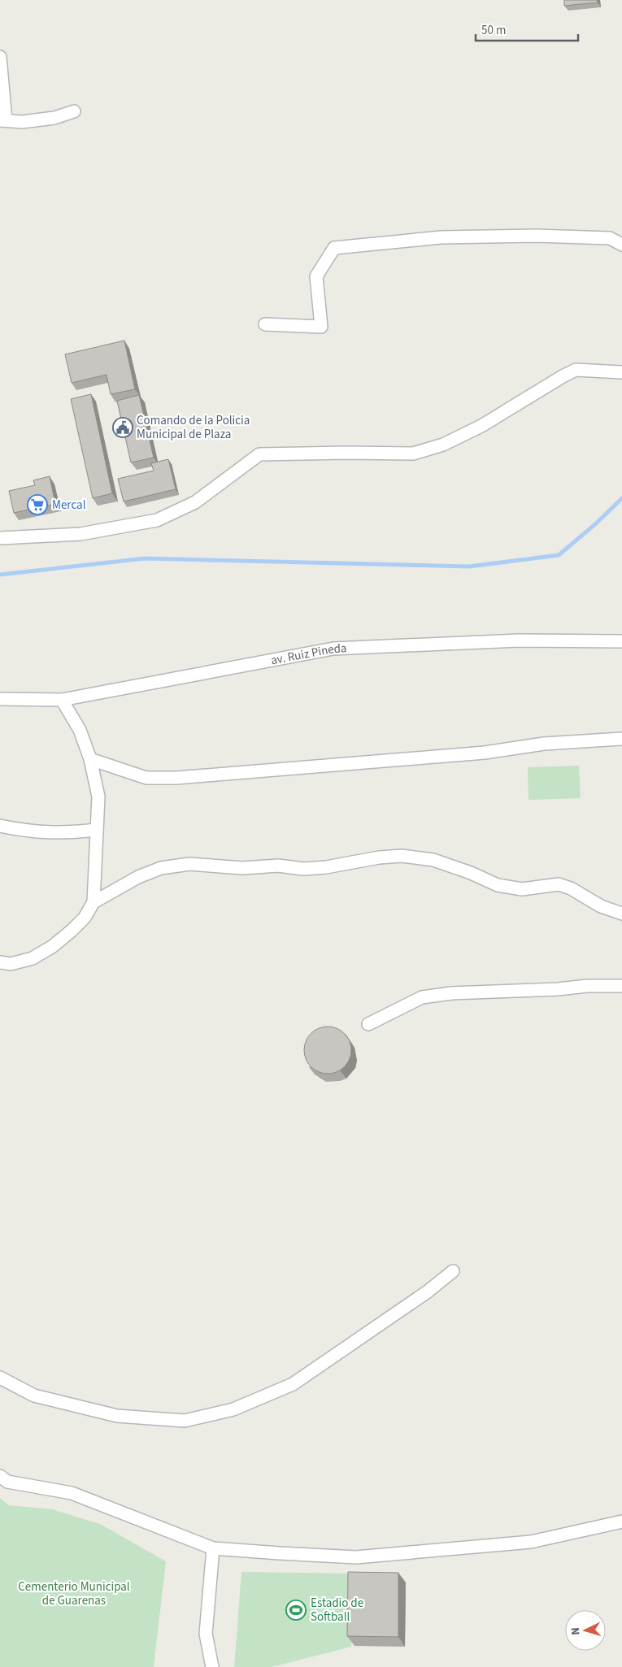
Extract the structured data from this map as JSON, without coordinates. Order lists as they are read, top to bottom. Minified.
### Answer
{"streets":{"street":["av. Ruiz Pineda"]},"parks":["Cementerio Municipal de Guarenas"],"places":{"public building":["Comando de la Policia Municipal de Plaza"],"supermarket":["Mercal"],"sports":["Estadio de Softball"]},"scale_bar":"50 m","north":"left"}
